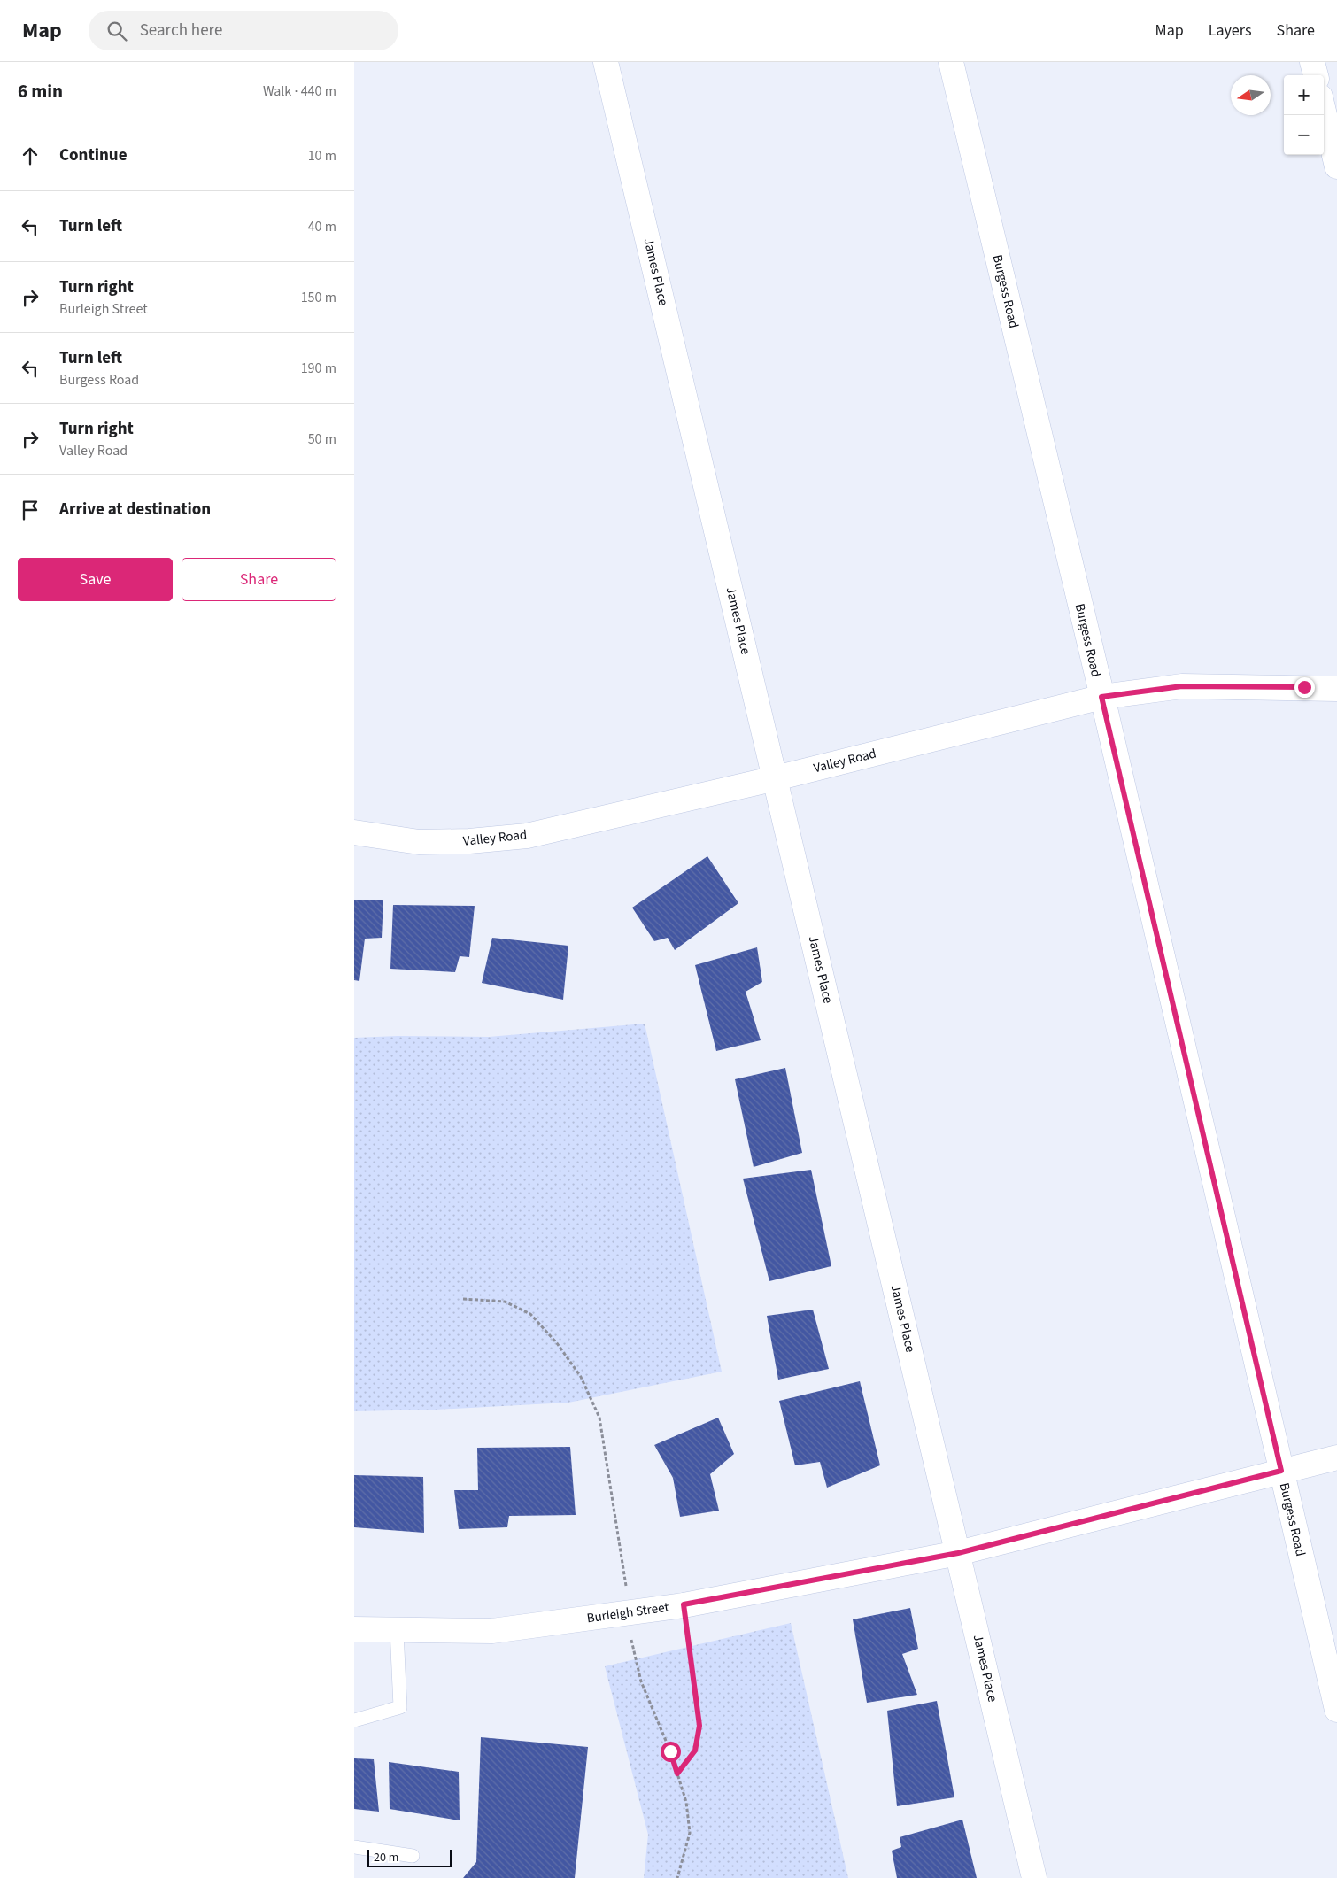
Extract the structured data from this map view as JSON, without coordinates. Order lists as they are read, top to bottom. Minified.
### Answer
{"streets":{"street":["James Place","Burgess Road","Valley Road","Burleigh Street"]},"crossings":[["James Place","Valley Road"],["James Place","Burleigh Street"],["Burgess Road","Valley Road"],["Burgess Road","Burleigh Street"]],"scale_bar":"20 m","north":"left","page":{"header":"Map","search":"Search here","nav":["Map","Layers","Share"],"heading":["6 min","Walk · 440 m"],"map_buttons":["+","−"],"list":[["Continue","10 m"],["Turn left","40 m"],["Turn right","Burleigh Street","150 m"],["Turn left","Burgess Road","190 m"],["Turn right","Valley Road","50 m"],"Arrive at destination"],"buttons":["Save","Share"],"scale":"20 m"}}
